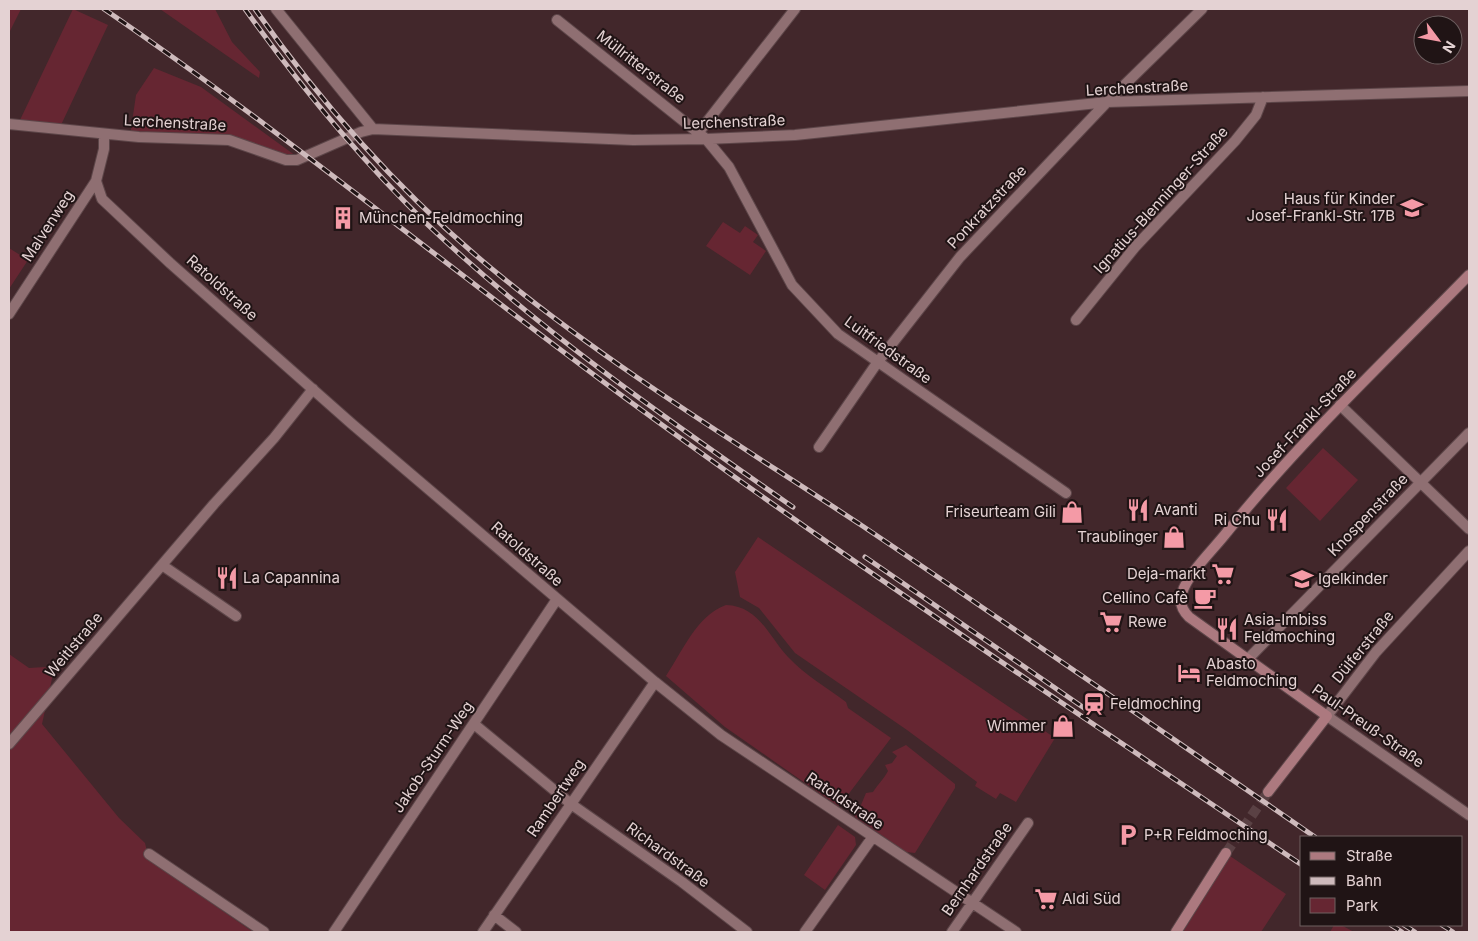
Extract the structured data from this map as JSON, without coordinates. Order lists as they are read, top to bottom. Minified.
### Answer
{"streets":{"main road":["Josef-Frankl-Straße","Dülferstraße","Paul-Preuß-Straße"],"street":["Müllritterstraße","Lerchenstraße","Ignatius-Blenninger-Straße","Ponkratzstraße","Malvenweg","Ratoldstraße","Luitfriedstraße","Knospenstraße","Weitlstraße","Jakob-Sturm-Weg","Rambertweg","Richardstraße","Bernhardstraße"]},"crossings":[["Müllritterstraße","Lerchenstraße"],["Müllritterstraße","Luitfriedstraße"],["Lerchenstraße","Ignatius-Blenninger-Straße"],["Lerchenstraße","Ponkratzstraße"],["Lerchenstraße","Luitfriedstraße"],["Ponkratzstraße","Luitfriedstraße"],["Malvenweg","Ratoldstraße"],["Ratoldstraße","Weitlstraße"],["Ratoldstraße","Jakob-Sturm-Weg"],["Ratoldstraße","Rambertweg"],["Ratoldstraße","Bernhardstraße"],["Josef-Frankl-Straße","Paul-Preuß-Straße"],["Knospenstraße","Paul-Preuß-Straße"],["Dülferstraße","Paul-Preuß-Straße"],["Jakob-Sturm-Weg","Richardstraße"],["Rambertweg","Richardstraße"]],"places":{"school or university":["Haus für Kinder Josef-Frankl-Str. 17B","Igelkinder"],"building":["München-Feldmoching"],"restaurant":["Avanti","Ri Chu","La Capannina","Asia-Imbiss Feldmoching"],"shop":["Friseurteam Gili","Traublinger","Wimmer"],"supermarket":["Deja-markt","Rewe","Aldi Süd"],"cafe":["Cellino Cafè"],"hotel":["Abasto Feldmoching"],"station":["Feldmoching"],"parking":["P+R Feldmoching"]},"legend":["Straße","Bahn","Park"],"north":"bottom right"}
